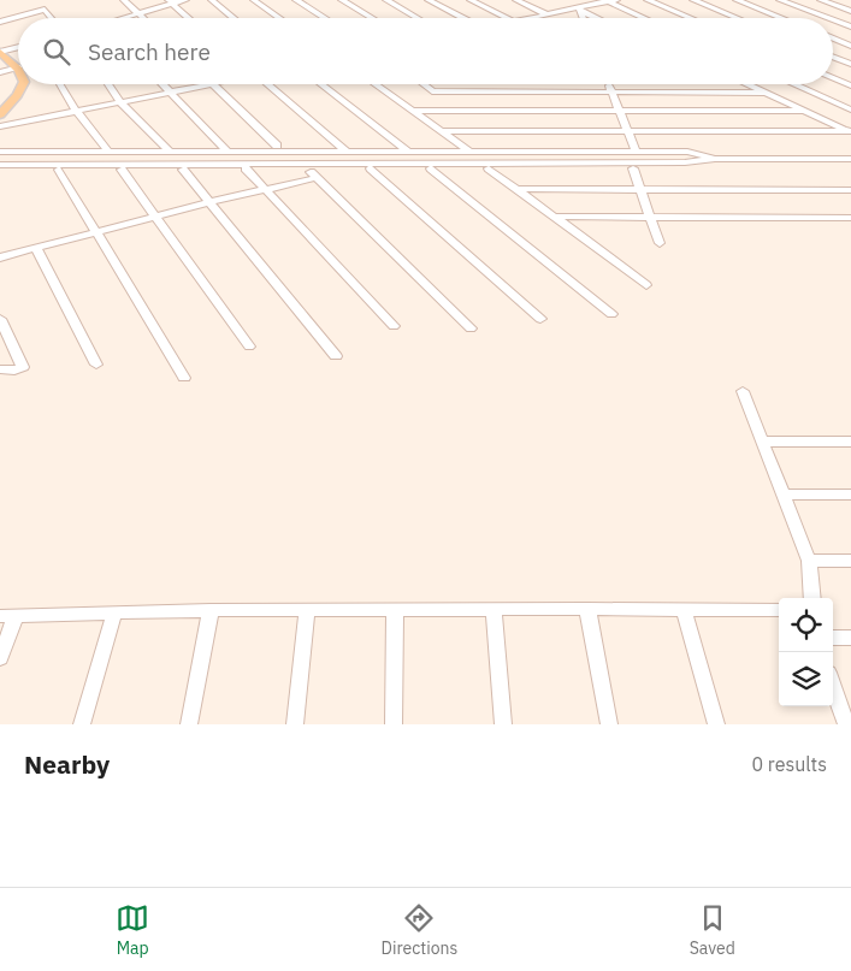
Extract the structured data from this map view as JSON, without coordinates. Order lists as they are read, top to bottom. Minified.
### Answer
{"page":{"search":"Search here","heading":["Nearby","0 results"],"nav":["Map","Directions","Saved"]}}
